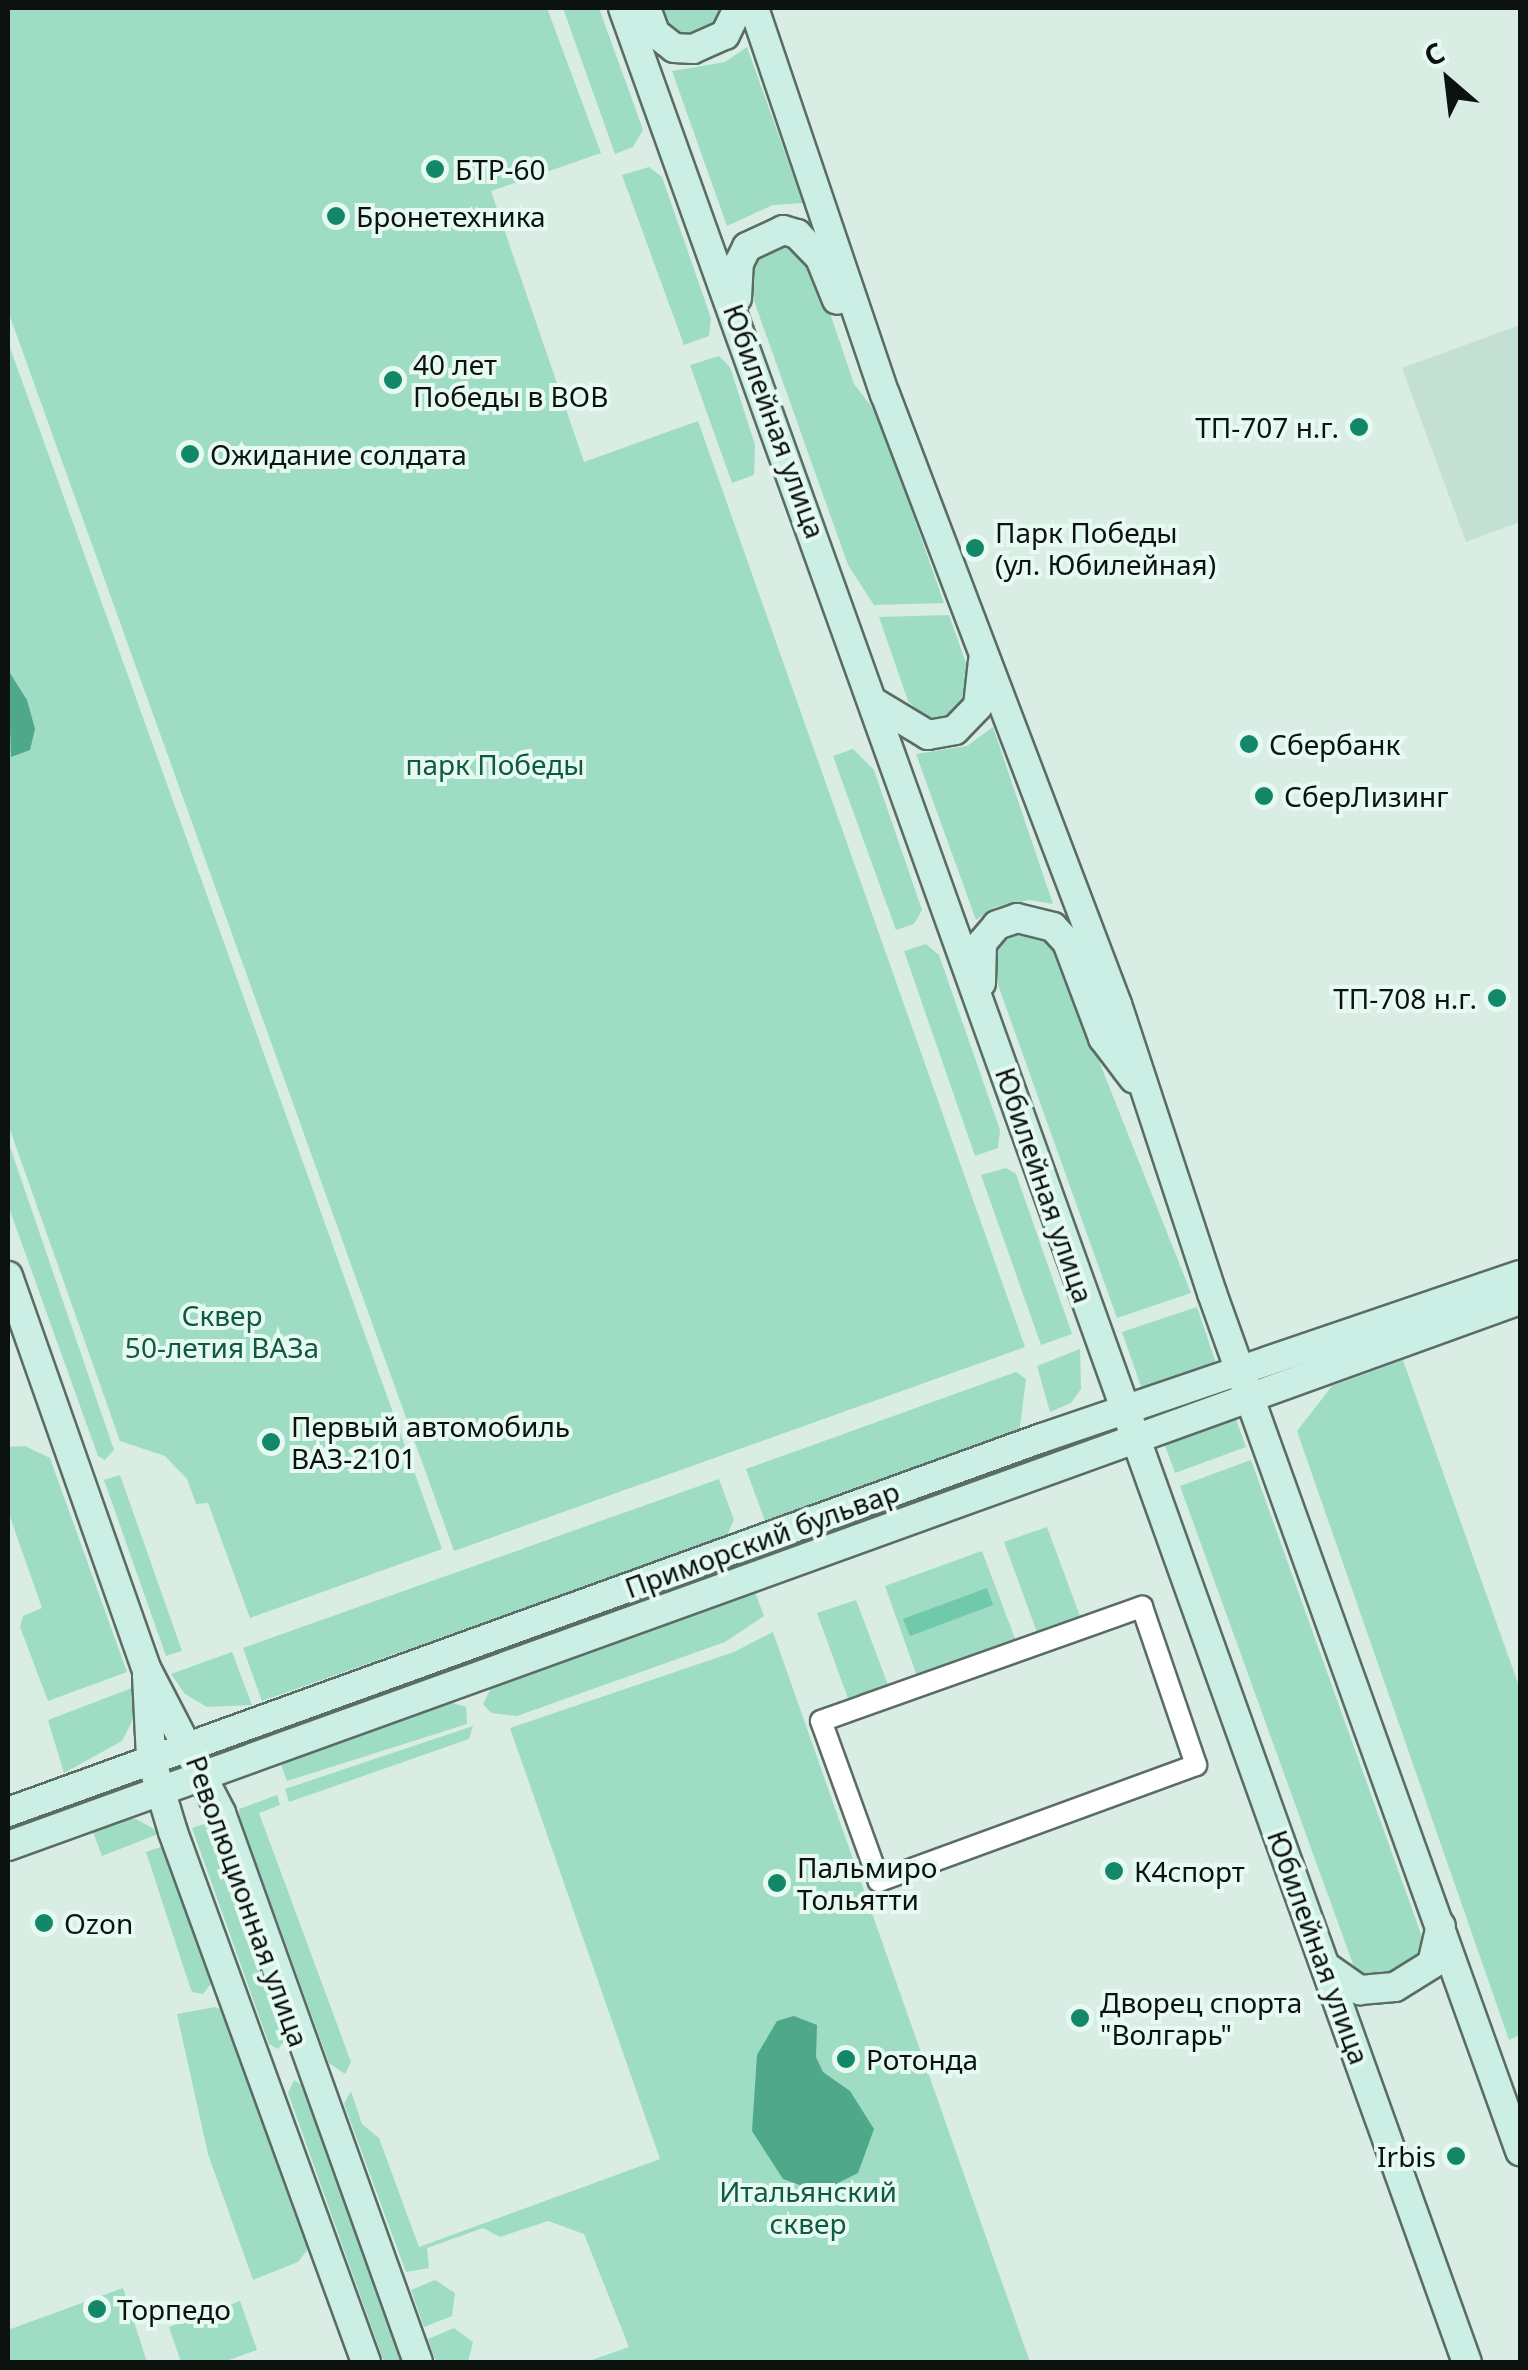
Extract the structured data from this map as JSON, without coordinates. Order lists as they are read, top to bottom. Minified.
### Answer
{"streets":{"main road":["Юбилейная улица","Приморский бульвар","Революционная улица"]},"crossings":[["Юбилейная улица","Приморский бульвар"],["Приморский бульвар","Революционная улица"]],"parks":["парк Победы","Сквер 50-летия ВАЗа","Итальянский сквер"],"places":["БТР-60","Бронетехника","40 лет Победы в ВОВ","ТП-707 н.г.","Ожидание солдата","Парк Победы (ул. Юбилейная)","Сбербанк","СберЛизинг","ТП-708 н.г.","Первый автомобиль ВАЗ-2101","К4спорт","Пальмиро Тольятти","Ozon","Дворец спорта \"Волгарь\"","Ротонда","Irbis","Торпедо"],"north":"top left"}
